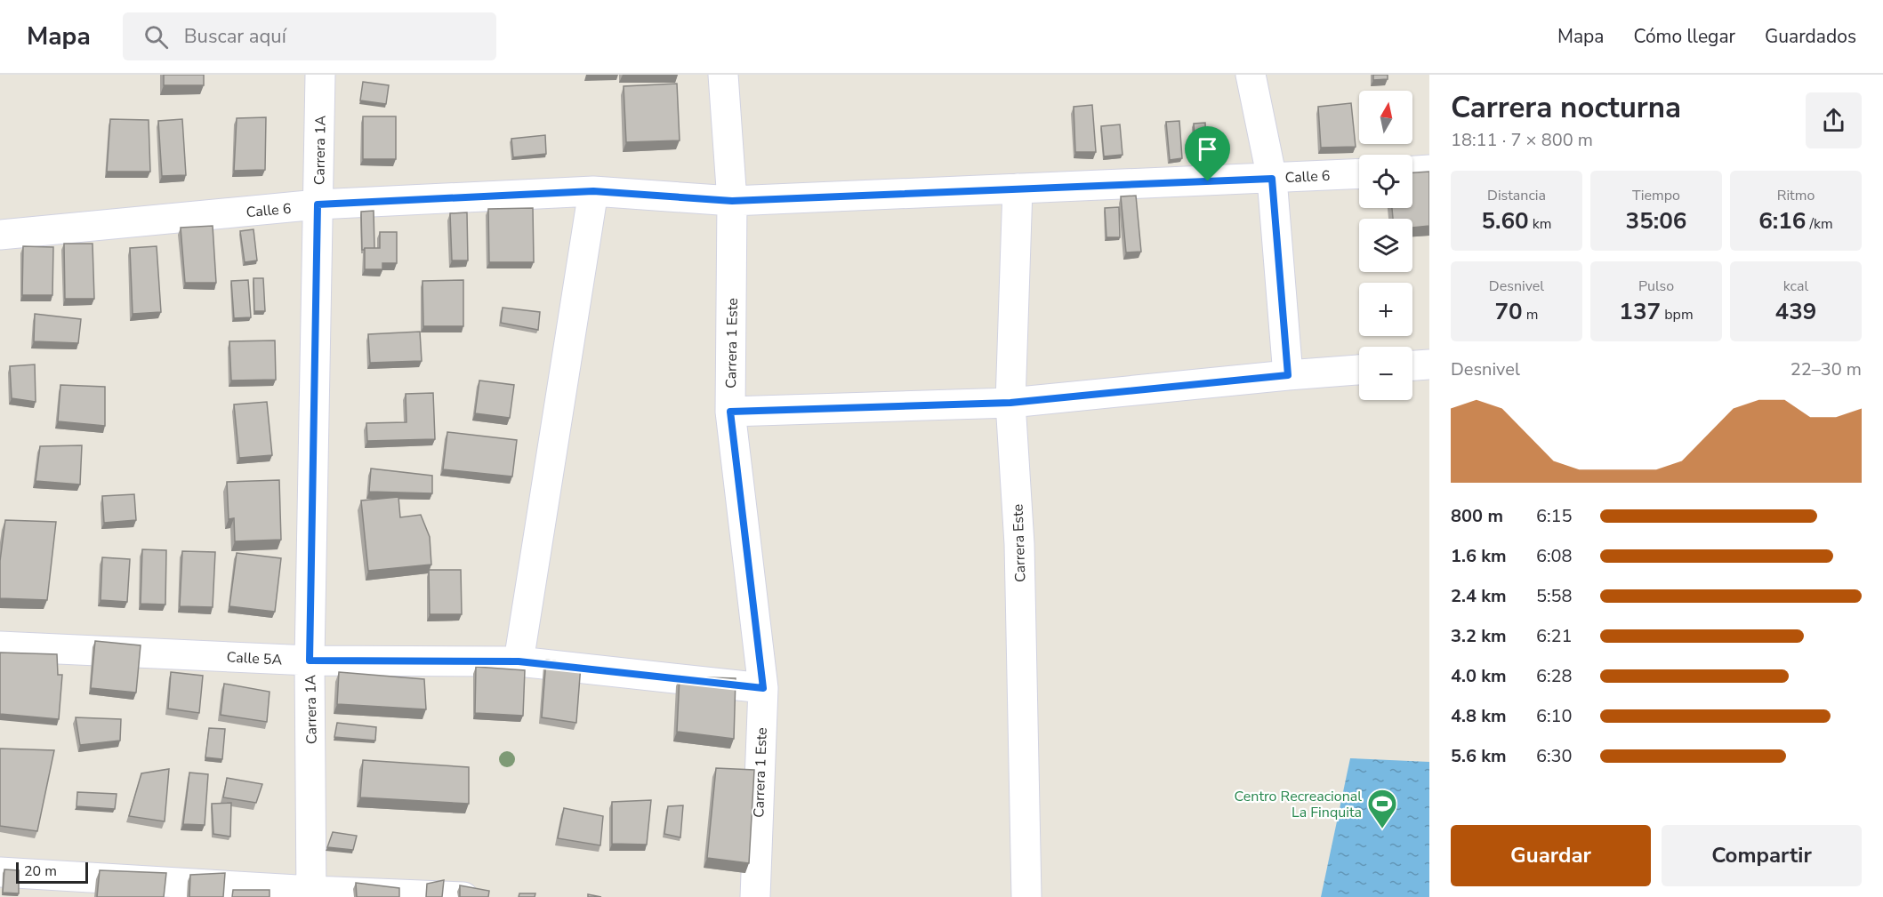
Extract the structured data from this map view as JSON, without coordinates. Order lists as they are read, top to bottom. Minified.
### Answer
{"streets":{"street":["Carrera 1A","Calle 6","Carrera 1 Este","Carrera Este","Calle 5A"]},"crossings":[["Carrera 1A","Calle 6"],["Carrera 1A","Calle 5A"],["Calle 6","Carrera 1 Este"],["Calle 6","Carrera Este"],["Carrera 1 Este","Calle 5A"]],"places":{"sports":["Centro Recreacional La Finquita"]},"scale_bar":"20 m","north":"top","page":{"header":"Mapa","search":"Buscar aquí","nav":["Mapa","Cómo llegar","Guardados"],"heading":["Carrera nocturna","18:11 · 7 × 800 m"],"map_buttons":["+","−"],"stats":[["Distancia","5.60 km"],["Tiempo","35:06"],["Ritmo","6:16 /km"],["Desnivel","70 m"],["Pulso","137 bpm"],["kcal","439"]],"chart":["Desnivel","22–30 m"],"list":[{"name":"800 m","note":"6:15"},{"name":"1.6 km","note":"6:08"},{"name":"2.4 km","note":"5:58"},{"name":"3.2 km","note":"6:21"},{"name":"4.0 km","note":"6:28"},{"name":"4.8 km","note":"6:10"},{"name":"5.6 km","note":"6:30"}],"buttons":["Guardar","Compartir"],"scale":"20 m"}}
